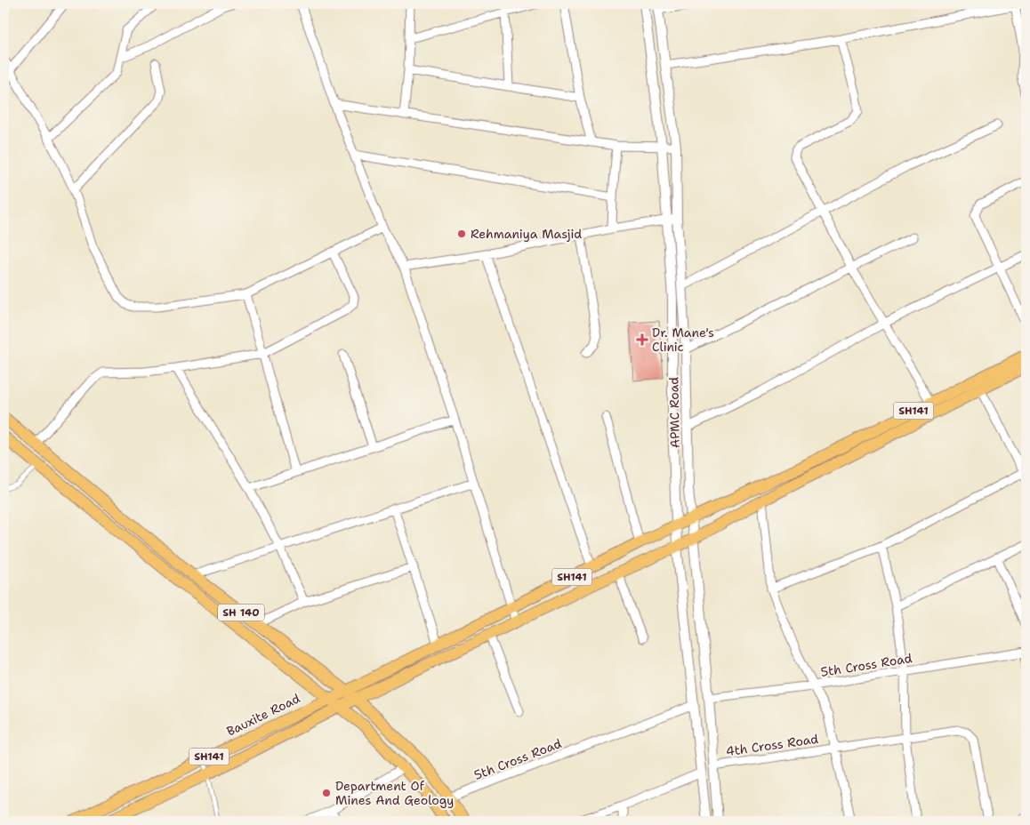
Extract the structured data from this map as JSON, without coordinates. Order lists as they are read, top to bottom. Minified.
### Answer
{"streets":{"main road":["SH141","SH 140","Bauxite Road"],"street":["APMC Road","5th Cross Road","4th Cross Road"]},"crossings":[["SH141","APMC Road"],["SH141","SH 140"],["SH141","Bauxite Road"],["APMC Road","5th Cross Road"],["APMC Road","4th Cross Road"],["SH 140","5th Cross Road"],["SH 140","Bauxite Road"]],"places":{"other":["Rehmaniya Masjid","Department Of Mines And Geology"],"health":["Dr. Mane's Clinic"]}}
